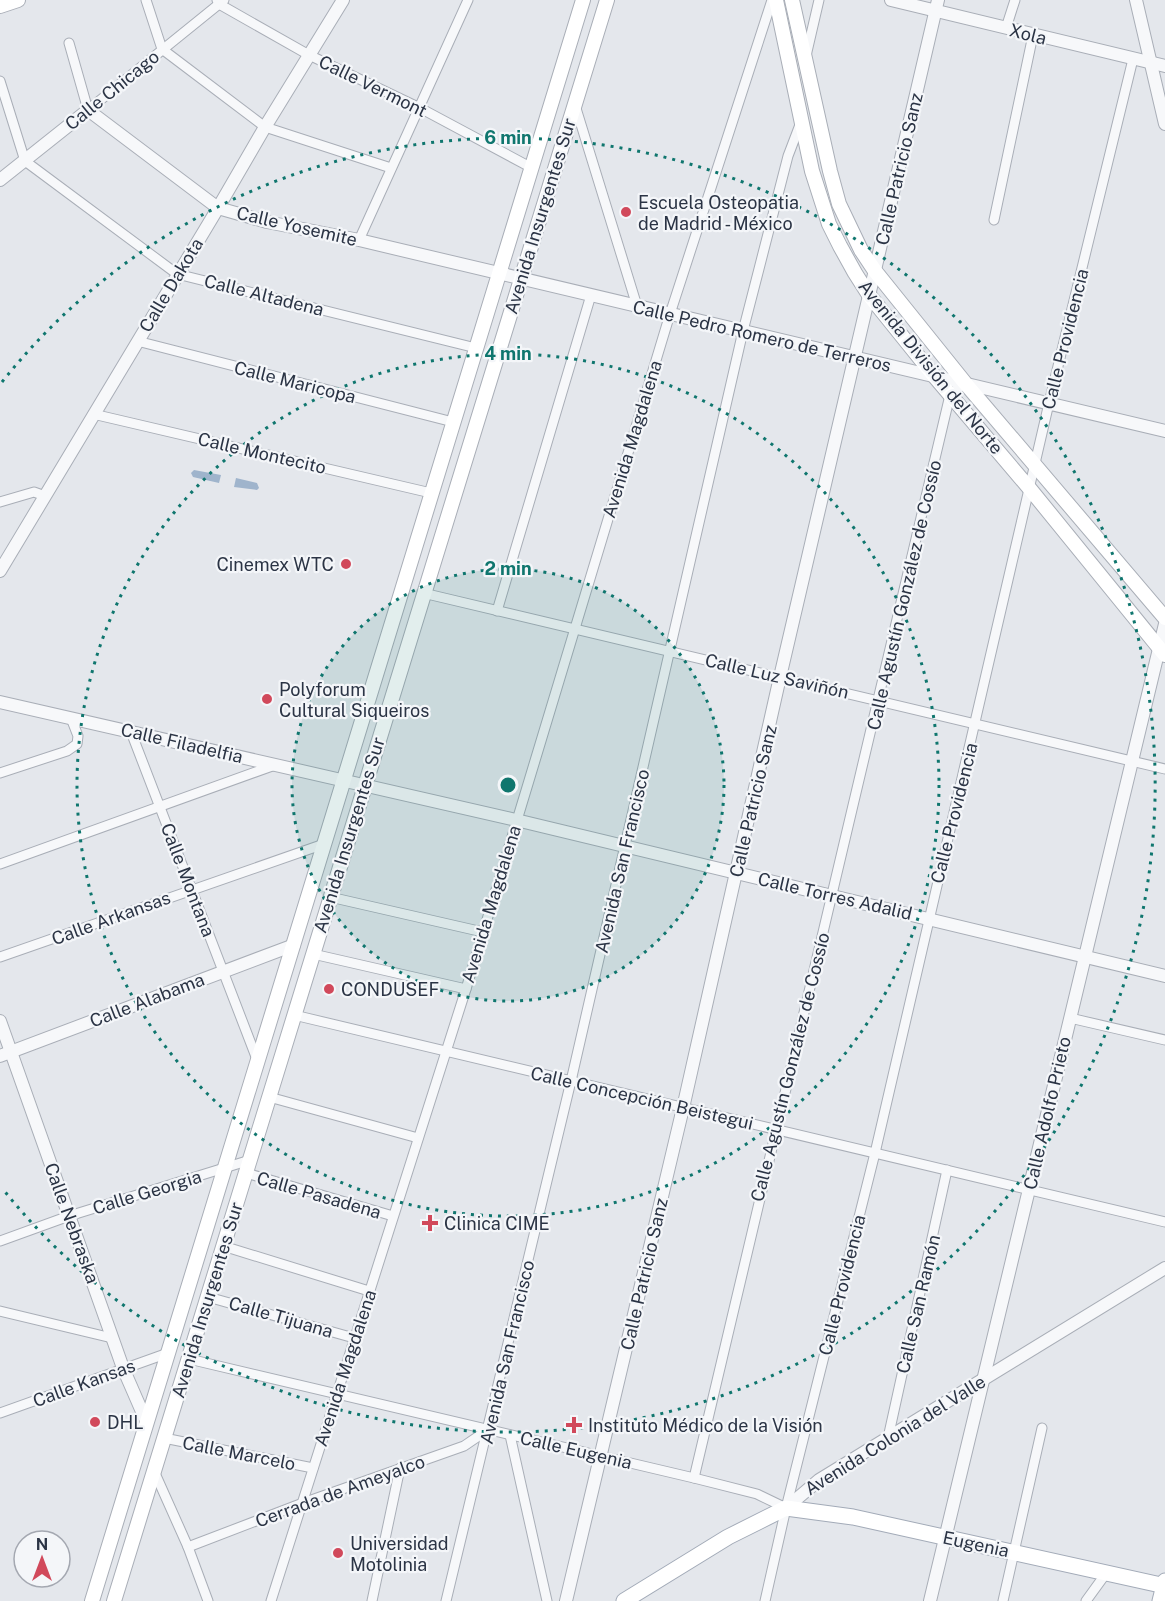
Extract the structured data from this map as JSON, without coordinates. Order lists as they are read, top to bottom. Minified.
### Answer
{"streets":{"main road":["Avenida Insurgentes Sur","Avenida División del Norte","Avenida Colonia del Valle","Eugenia"],"street":["Xola","Calle Vermont","Calle Chicago","Calle Patricio Sanz","Calle Yosemite","Calle Dakota","Calle Altadena","Calle Pedro Romero de Terreros","Calle Providencia","Calle Maricopa","Avenida Magdalena","Calle Montecito","Calle Agustín González de Cossío","Calle Luz Saviñón","Calle Filadelfia","Avenida San Francisco","Calle Montana","Calle Torres Adalid","Calle Arkansas","Calle Alabama","Calle Concepción Beistegui","Calle Adolfo Prieto","Calle Georgia","Calle Pasadena","Calle Nebraska","Calle San Ramón","Calle Tijuana","Calle Kansas","Calle Eugenia","Calle Marcelo","Cerrada de Ameyalco"]},"crossings":[["Xola","Calle Patricio Sanz"],["Xola","Calle Providencia"],["Calle Vermont","Calle Chicago"],["Calle Vermont","Avenida Insurgentes Sur"],["Calle Vermont","Calle Dakota"],["Calle Chicago","Calle Yosemite"],["Calle Chicago","Calle Altadena"],["Calle Patricio Sanz","Calle Pedro Romero de Terreros"],["Calle Patricio Sanz","Avenida División del Norte"],["Calle Patricio Sanz","Calle Luz Saviñón"],["Calle Patricio Sanz","Calle Torres Adalid"],["Calle Patricio Sanz","Calle Concepción Beistegui"],["Calle Patricio Sanz","Calle Eugenia"],["Avenida Insurgentes Sur","Calle Yosemite"],["Avenida Insurgentes Sur","Calle Altadena"],["Avenida Insurgentes Sur","Calle Pedro Romero de Terreros"],["Avenida Insurgentes Sur","Calle Maricopa"],["Avenida Insurgentes Sur","Calle Montecito"],["Avenida Insurgentes Sur","Calle Luz Saviñón"],["Avenida Insurgentes Sur","Calle Filadelfia"],["Avenida Insurgentes Sur","Calle Montana"],["Avenida Insurgentes Sur","Calle Torres Adalid"],["Avenida Insurgentes Sur","Calle Arkansas"],["Avenida Insurgentes Sur","Calle Alabama"],["Avenida Insurgentes Sur","Calle Concepción Beistegui"],["Avenida Insurgentes Sur","Calle Georgia"],["Avenida Insurgentes Sur","Calle Pasadena"],["Avenida Insurgentes Sur","Calle Nebraska"],["Avenida Insurgentes Sur","Calle Tijuana"],["Avenida Insurgentes Sur","Calle Kansas"],["Avenida Insurgentes Sur","Calle Eugenia"],["Avenida Insurgentes Sur","Calle Marcelo"],["Calle Yosemite","Calle Dakota"],["Calle Yosemite","Calle Pedro Romero de Terreros"],["Calle Dakota","Calle Altadena"],["Calle Dakota","Calle Maricopa"],["Calle Dakota","Calle Montecito"],["Calle Pedro Romero de Terreros","Calle Providencia"],["Calle Pedro Romero de Terreros","Avenida División del Norte"],["Calle Pedro Romero de Terreros","Avenida Magdalena"],["Calle Pedro Romero de Terreros","Avenida San Francisco"],["Calle Providencia","Avenida División del Norte"],["Calle Providencia","Calle Luz Saviñón"],["Calle Providencia","Calle Torres Adalid"],["Calle Providencia","Calle Concepción Beistegui"],["Calle Providencia","Avenida Colonia del Valle"],["Calle Providencia","Calle Eugenia"],["Calle Providencia","Eugenia"],["Avenida División del Norte","Avenida Magdalena"],["Avenida División del Norte","Calle Agustín González de Cossío"],["Avenida División del Norte","Avenida San Francisco"],["Avenida División del Norte","Calle Adolfo Prieto"],["Avenida Magdalena","Calle Luz Saviñón"],["Avenida Magdalena","Calle Torres Adalid"],["Avenida Magdalena","Calle Concepción Beistegui"],["Avenida Magdalena","Calle Pasadena"],["Avenida Magdalena","Calle Tijuana"],["Avenida Magdalena","Calle Eugenia"],["Avenida Magdalena","Calle Marcelo"],["Avenida Magdalena","Cerrada de Ameyalco"],["Calle Agustín González de Cossío","Calle Luz Saviñón"],["Calle Agustín González de Cossío","Calle Torres Adalid"],["Calle Agustín González de Cossío","Calle Concepción Beistegui"],["Calle Agustín González de Cossío","Calle Eugenia"],["Calle Luz Saviñón","Avenida San Francisco"],["Calle Luz Saviñón","Calle Adolfo Prieto"],["Calle Filadelfia","Calle Montana"],["Calle Filadelfia","Calle Torres Adalid"],["Avenida San Francisco","Calle Torres Adalid"],["Avenida San Francisco","Calle Concepción Beistegui"],["Avenida San Francisco","Calle Eugenia"],["Avenida San Francisco","Cerrada de Ameyalco"],["Calle Montana","Calle Arkansas"],["Calle Montana","Calle Alabama"],["Calle Torres Adalid","Calle Adolfo Prieto"],["Calle Alabama","Calle Nebraska"],["Calle Concepción Beistegui","Calle Adolfo Prieto"],["Calle Concepción Beistegui","Calle San Ramón"],["Calle Adolfo Prieto","Avenida Colonia del Valle"],["Calle Adolfo Prieto","Eugenia"],["Calle Georgia","Calle Pasadena"],["Calle Georgia","Calle Nebraska"],["Calle Nebraska","Calle Kansas"],["Calle San Ramón","Avenida Colonia del Valle"],["Avenida Colonia del Valle","Calle Eugenia"],["Avenida Colonia del Valle","Eugenia"],["Calle Eugenia","Cerrada de Ameyalco"],["Calle Eugenia","Eugenia"]],"places":{"other":["Escuela Osteopatia de Madrid - México","Cinemex WTC","Polyforum Cultural Siqueiros","CONDUSEF","DHL","Universidad Motolinia"],"health":["Clinica CIME","Instituto Médico de la Visión"]},"north":"top","rings":["6 min","4 min","2 min"]}
